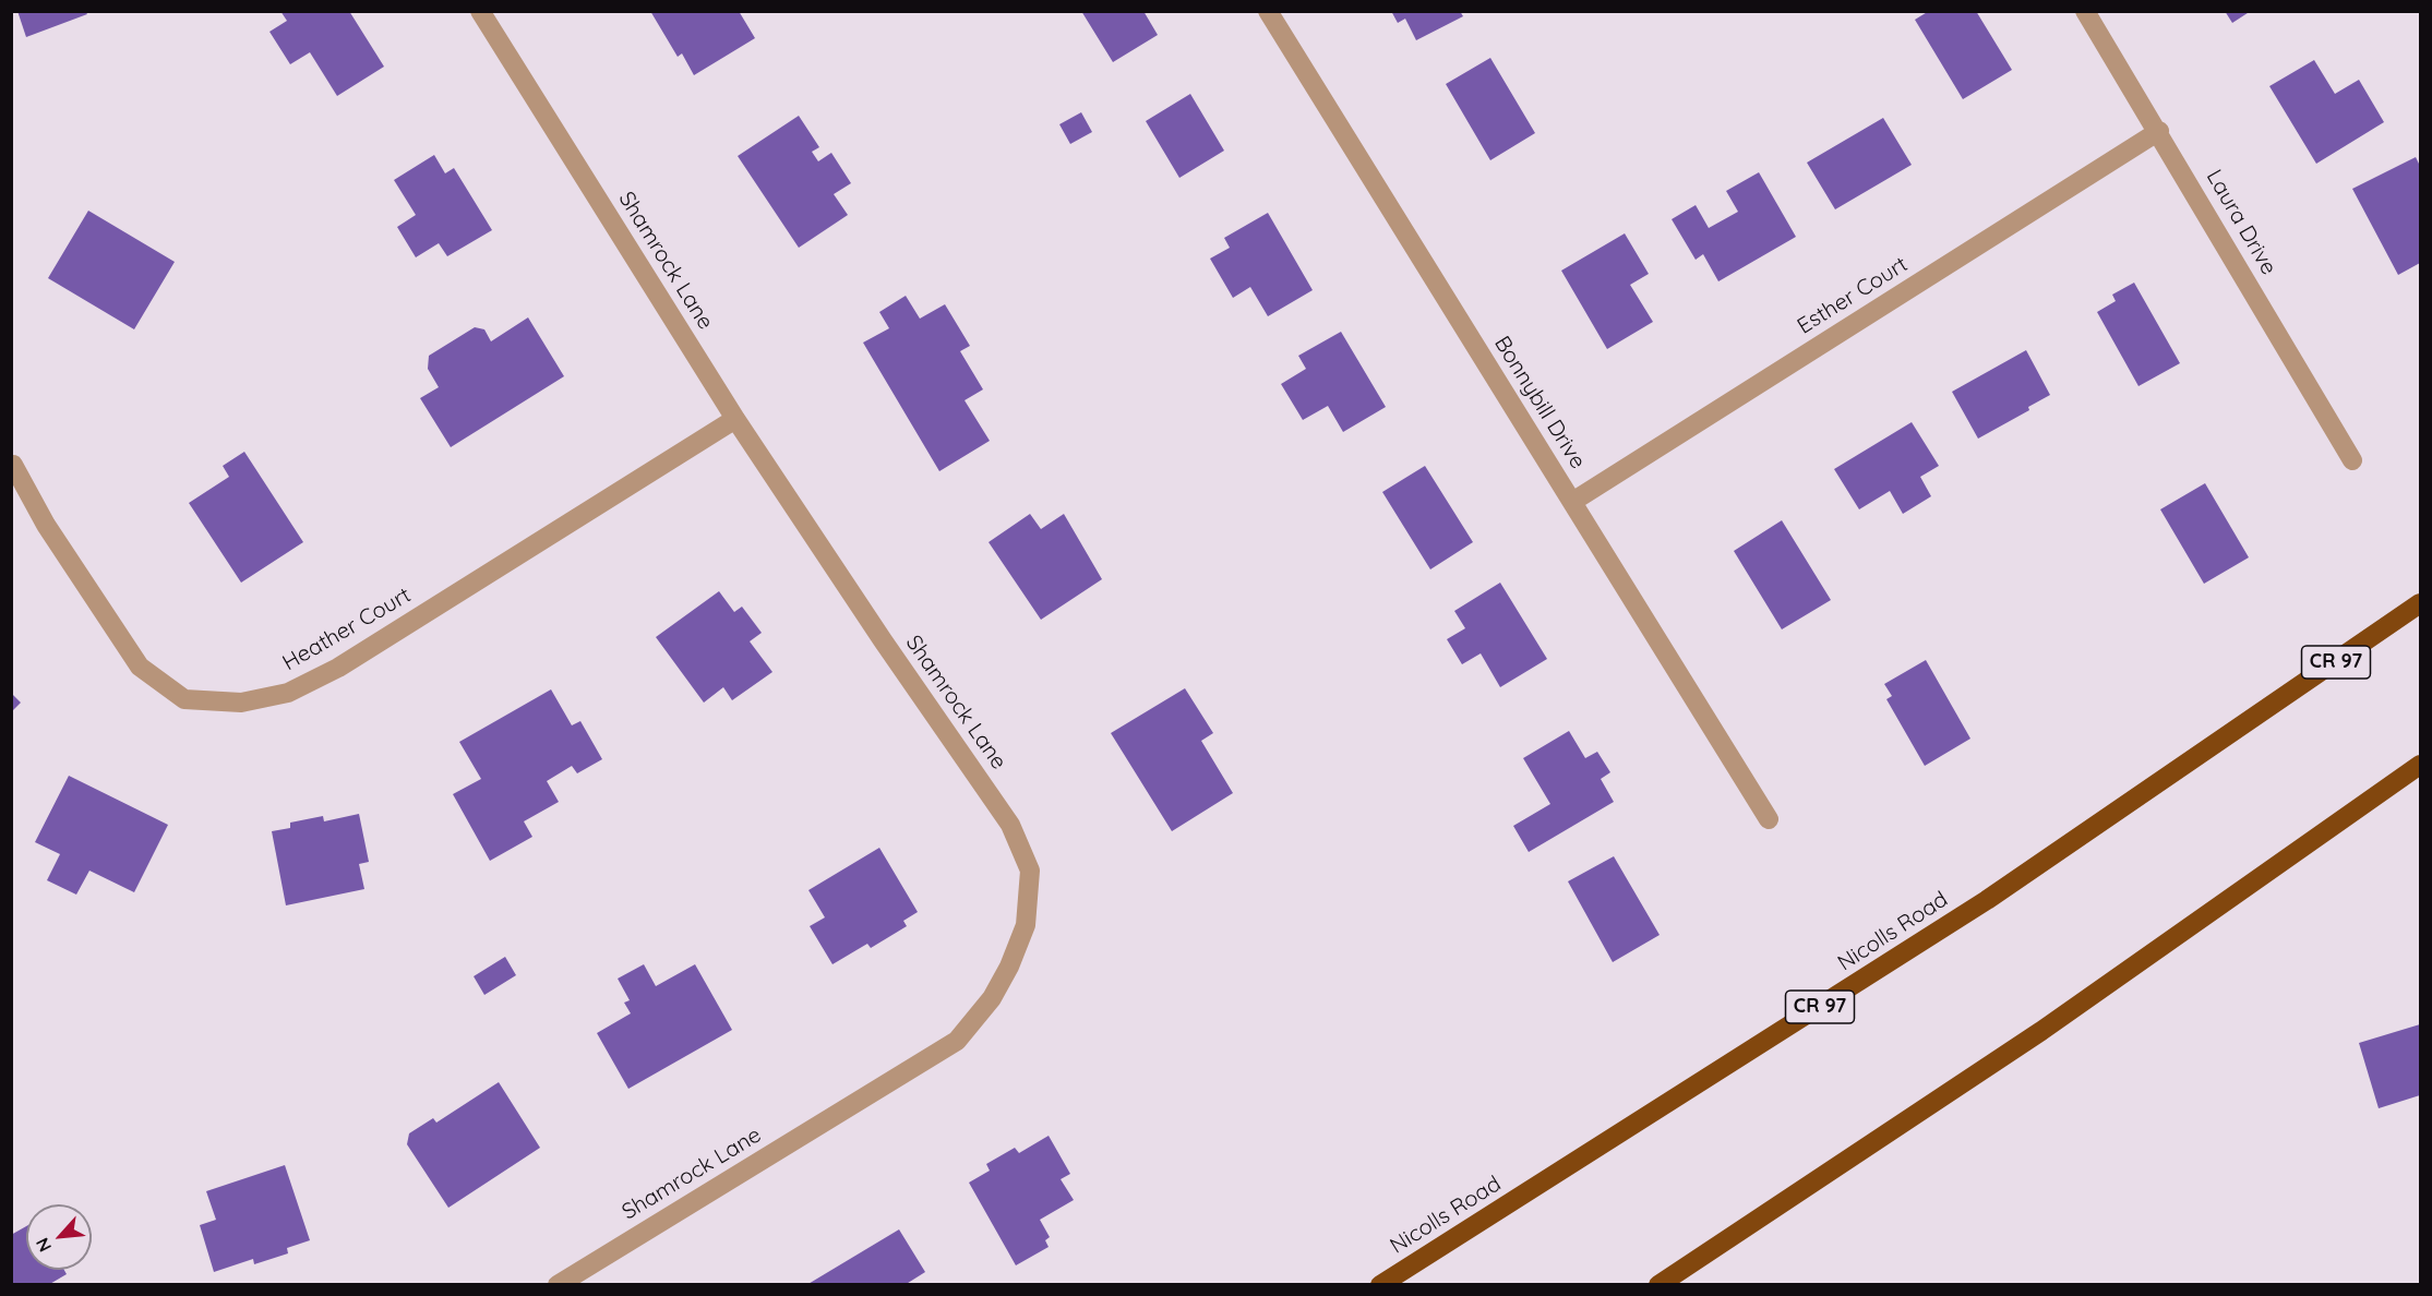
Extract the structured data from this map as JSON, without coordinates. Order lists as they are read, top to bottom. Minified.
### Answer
{"streets":{"highway":["CR 97","Nicolls Road"],"street":["Laura Drive","Shamrock Lane","Esther Court","Bonnybill Drive","Heather Court"]},"crossings":[["Laura Drive","Esther Court"],["Shamrock Lane","Heather Court"],["Esther Court","Bonnybill Drive"]],"north":"bottom left"}
